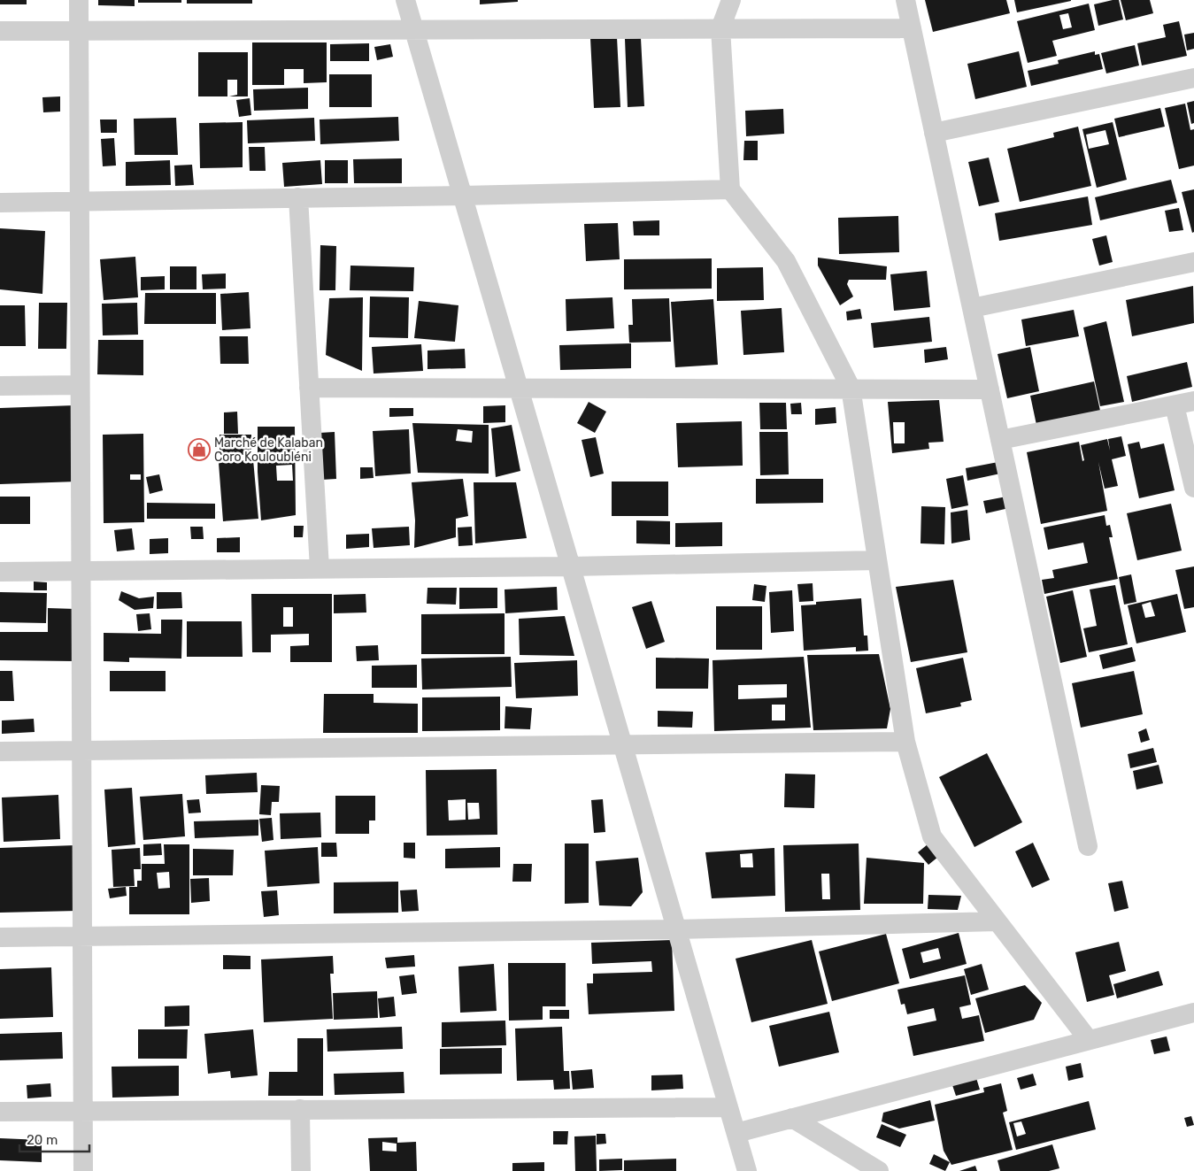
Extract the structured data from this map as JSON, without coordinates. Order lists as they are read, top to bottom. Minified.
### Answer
{"places":{"shop":["Marché de Kalaban Coro Kouloubléni"]},"scale_bar":"20 m"}
